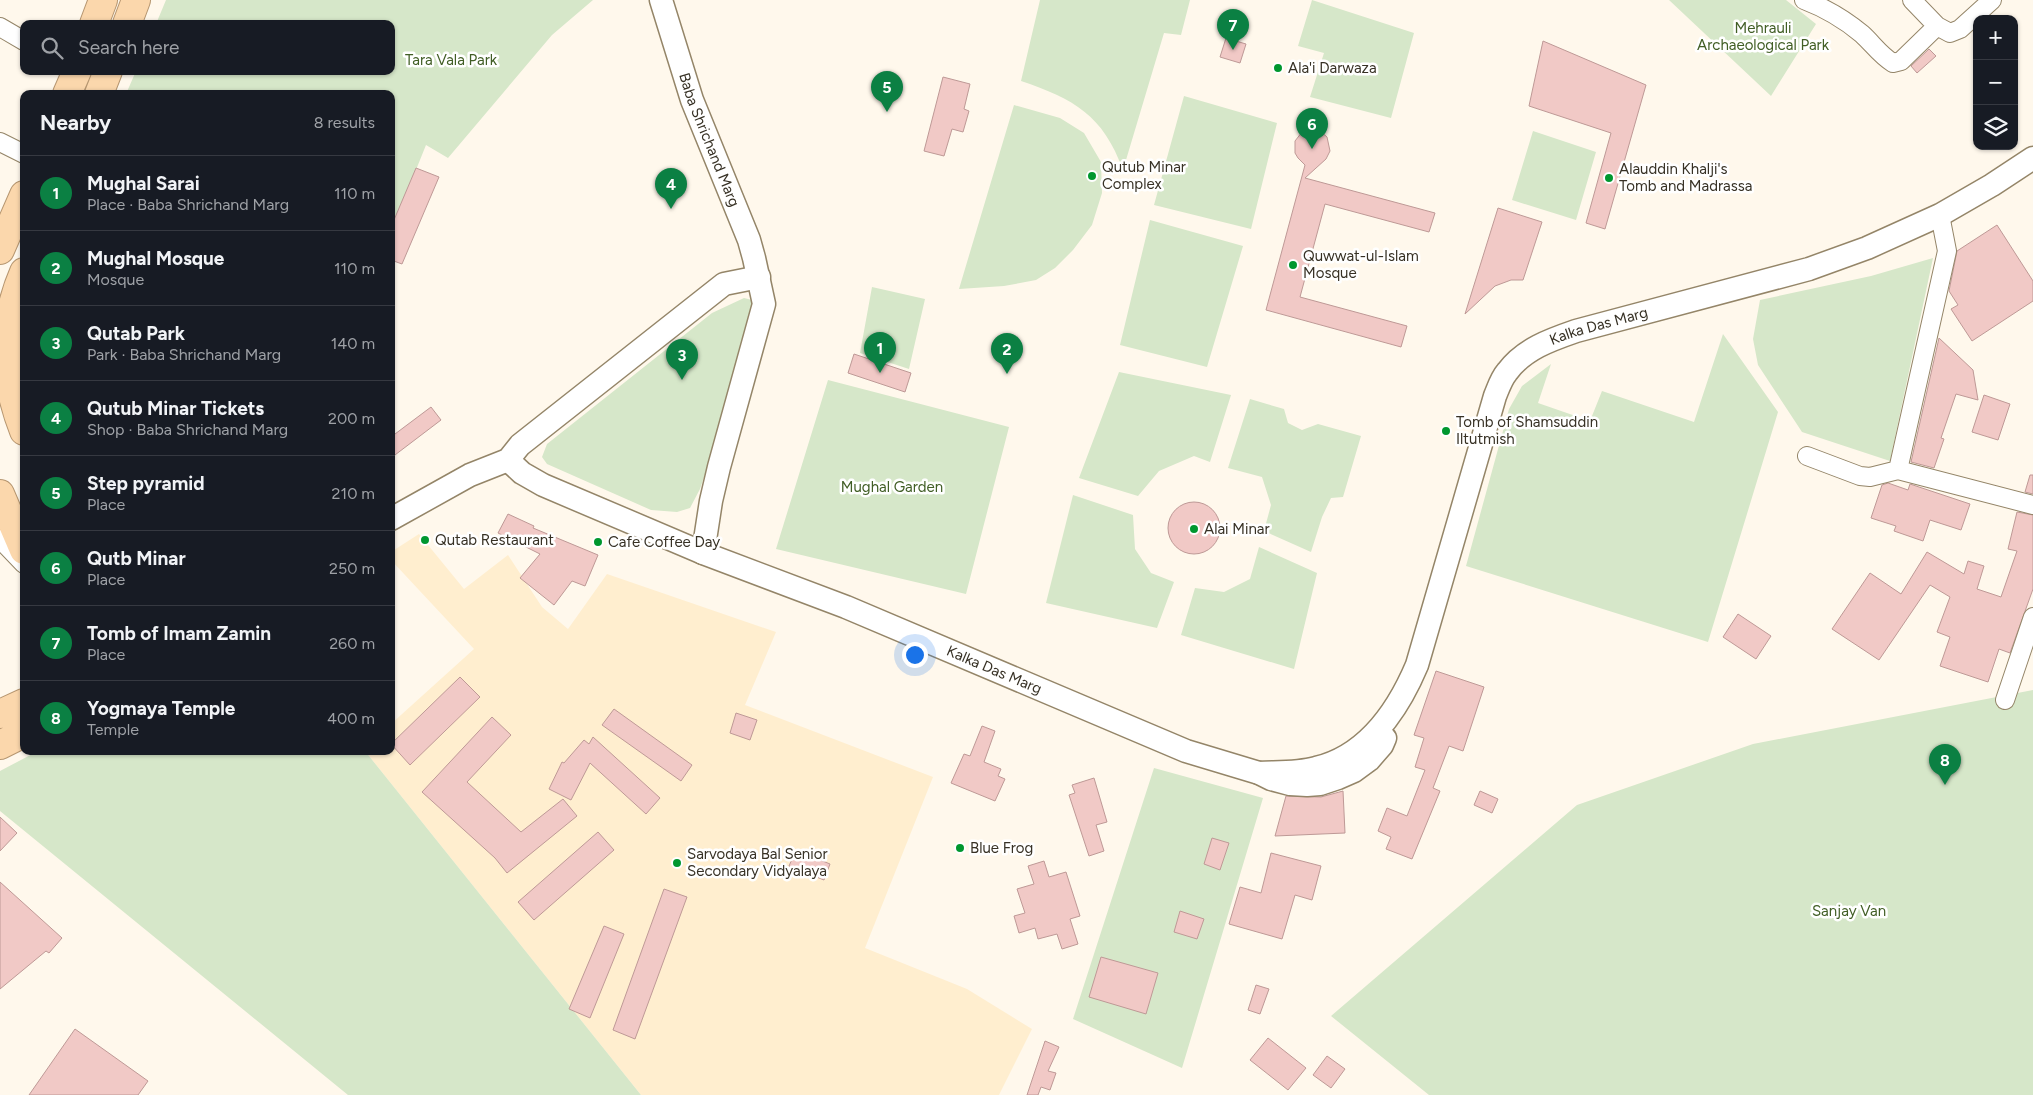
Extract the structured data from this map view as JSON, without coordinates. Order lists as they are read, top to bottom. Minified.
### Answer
{"streets":{"street":["Baba Shrichand Marg","Kalka Das Marg"]},"crossings":[["Baba Shrichand Marg","Kalka Das Marg"]],"parks":["Mehrauli Archaeological Park","Tara Vala Park","Mughal Garden","Sanjay Van"],"places":["Ala'i Darwaza","Qutub Minar Complex","Alauddin Khalji's Tomb and Madrassa","Quwwat-ul-Islam Mosque","Tomb of Shamsuddin Iltutmish","Alai Minar","Qutab Restaurant","Cafe Coffee Day","Blue Frog","Sarvodaya Bal Senior Secondary Vidyalaya"],"page":{"pins":["7","5","6","4","1","2","3","8"],"map_buttons":["+","−"],"search":"Search here","heading":["Nearby","8 results"],"list":[{"mark":"1","name":"Mughal Sarai","note":"Place · Baba Shrichand Marg","value":"110 m"},{"mark":"2","name":"Mughal Mosque","note":"Mosque","value":"110 m"},{"mark":"3","name":"Qutab Park","note":"Park · Baba Shrichand Marg","value":"140 m"},{"mark":"4","name":"Qutub Minar Tickets","note":"Shop · Baba Shrichand Marg","value":"200 m"},{"mark":"5","name":"Step pyramid","note":"Place","value":"210 m"},{"mark":"6","name":"Qutb Minar","note":"Place","value":"250 m"},{"mark":"7","name":"Tomb of Imam Zamin","note":"Place","value":"260 m"},{"mark":"8","name":"Yogmaya Temple","note":"Temple","value":"400 m"}]}}
